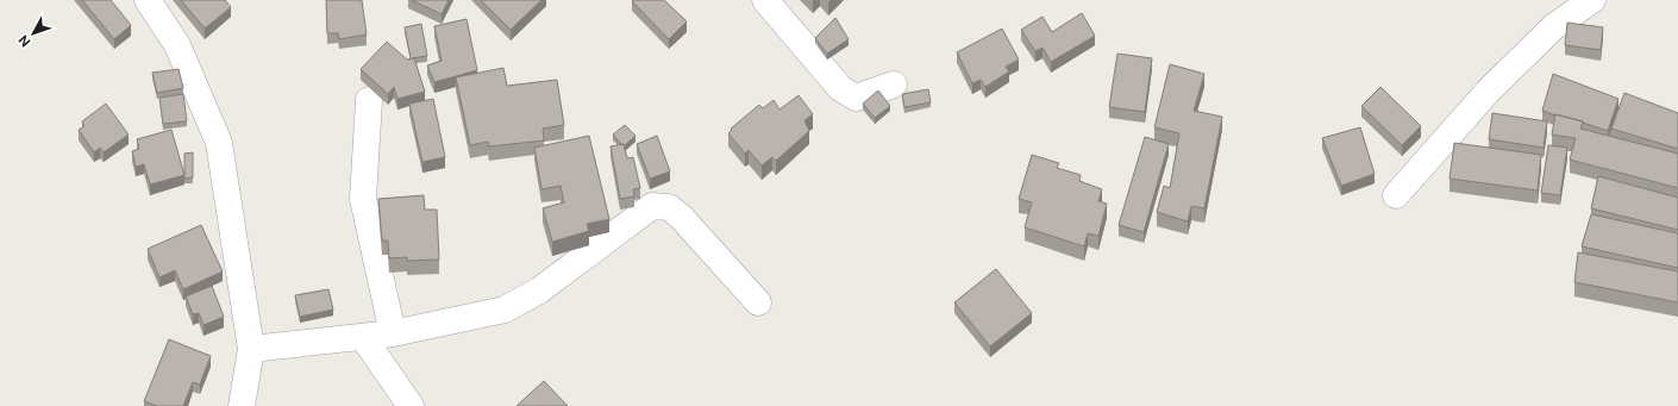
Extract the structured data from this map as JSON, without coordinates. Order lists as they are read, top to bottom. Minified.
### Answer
{"north":"bottom left"}
